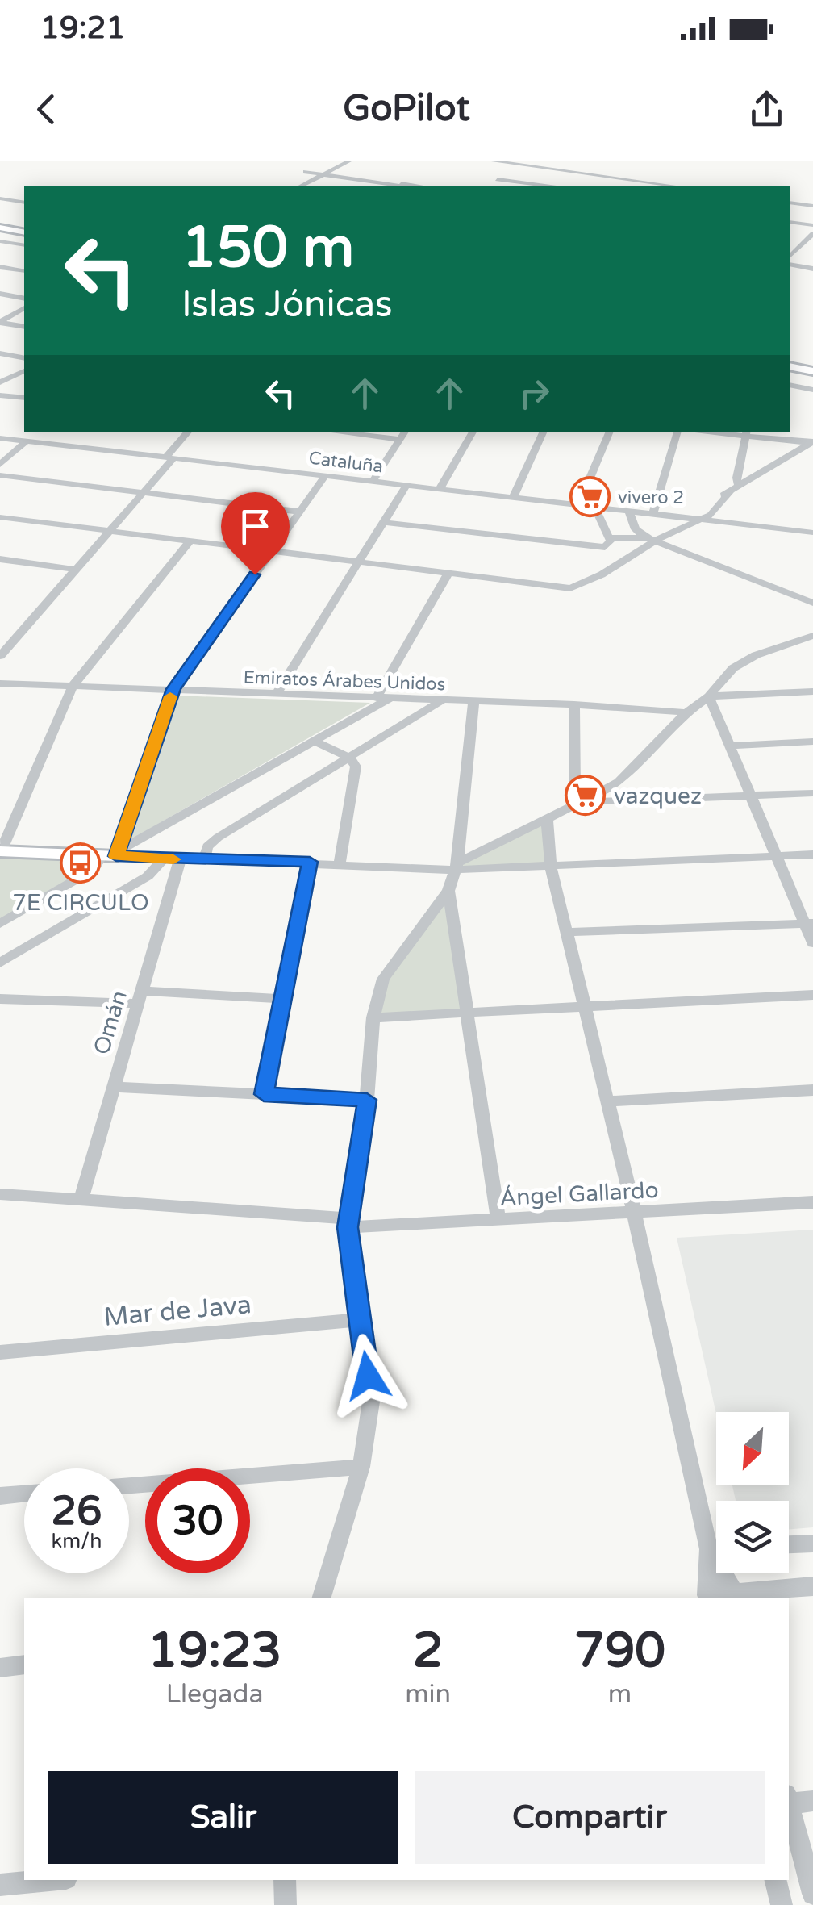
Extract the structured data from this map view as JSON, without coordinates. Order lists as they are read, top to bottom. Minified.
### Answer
{"streets":{"street":["Cataluña","Emiratos Árabes Unidos","Omán","Ángel Gallardo","Mar de Java"]},"crossings":[["Omán","Ángel Gallardo"]],"places":{"supermarket":["vivero 2","vazquez"],"bus stop":["7E CIRCULO"]},"north":"bottom left","page":{"status":"19:21","header":"GoPilot","turn":["150 m","Islas Jónicas"],"speed":"26 km/h","limit":"30","eta":["19:23","Llegada","2","min","790","m"],"buttons":["Salir","Compartir"]}}
